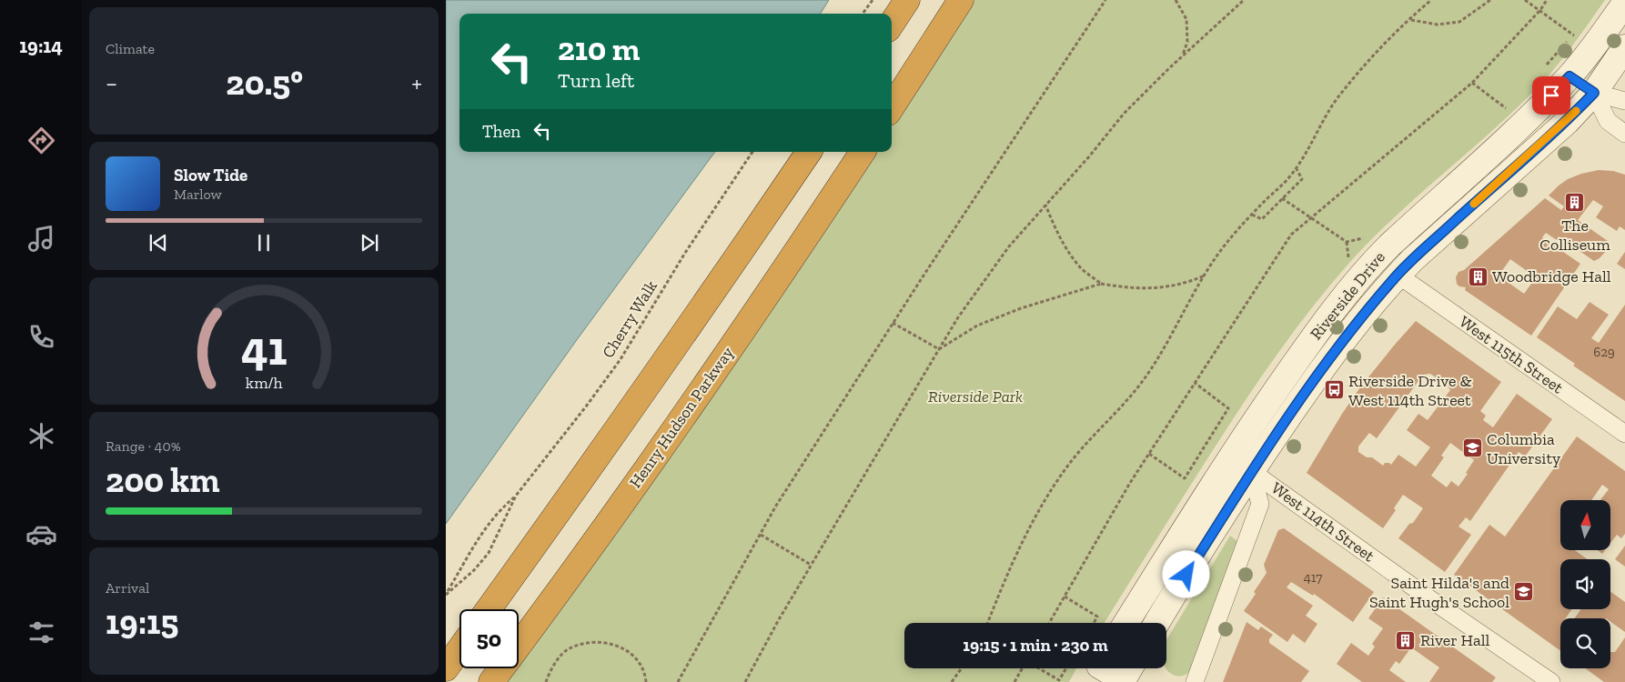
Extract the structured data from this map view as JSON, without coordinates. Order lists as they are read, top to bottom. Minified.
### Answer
{"streets":{"highway":["Henry Hudson Parkway"],"main road":["Riverside Drive"],"street":["West 115th Street","West 114th Street"],"path":["Cherry Walk"]},"crossings":[["Riverside Drive","West 115th Street"],["Riverside Drive","West 114th Street"]],"parks":["Riverside Park"],"places":{"building":["The Colliseum","Woodbridge Hall","River Hall"],"bus stop":["Riverside Drive & West 114th Street"],"school or university":["Columbia University","Saint Hilda's and Saint Hugh's School"]},"house_numbers":["629","417"],"north":"top","page":{"tabs":"19:14","tile":["Climate",["Range · 40%","200 km"],["Arrival","19:15"]],"turn":["210 m","Turn left"],"heat":["−","20.5°","+"],"then":"Then","song":["Slow Tide","Marlow"],"limit":"50","trip":"19:15 · 1 min · 230 m","gauge":["41","km/h"]}}
